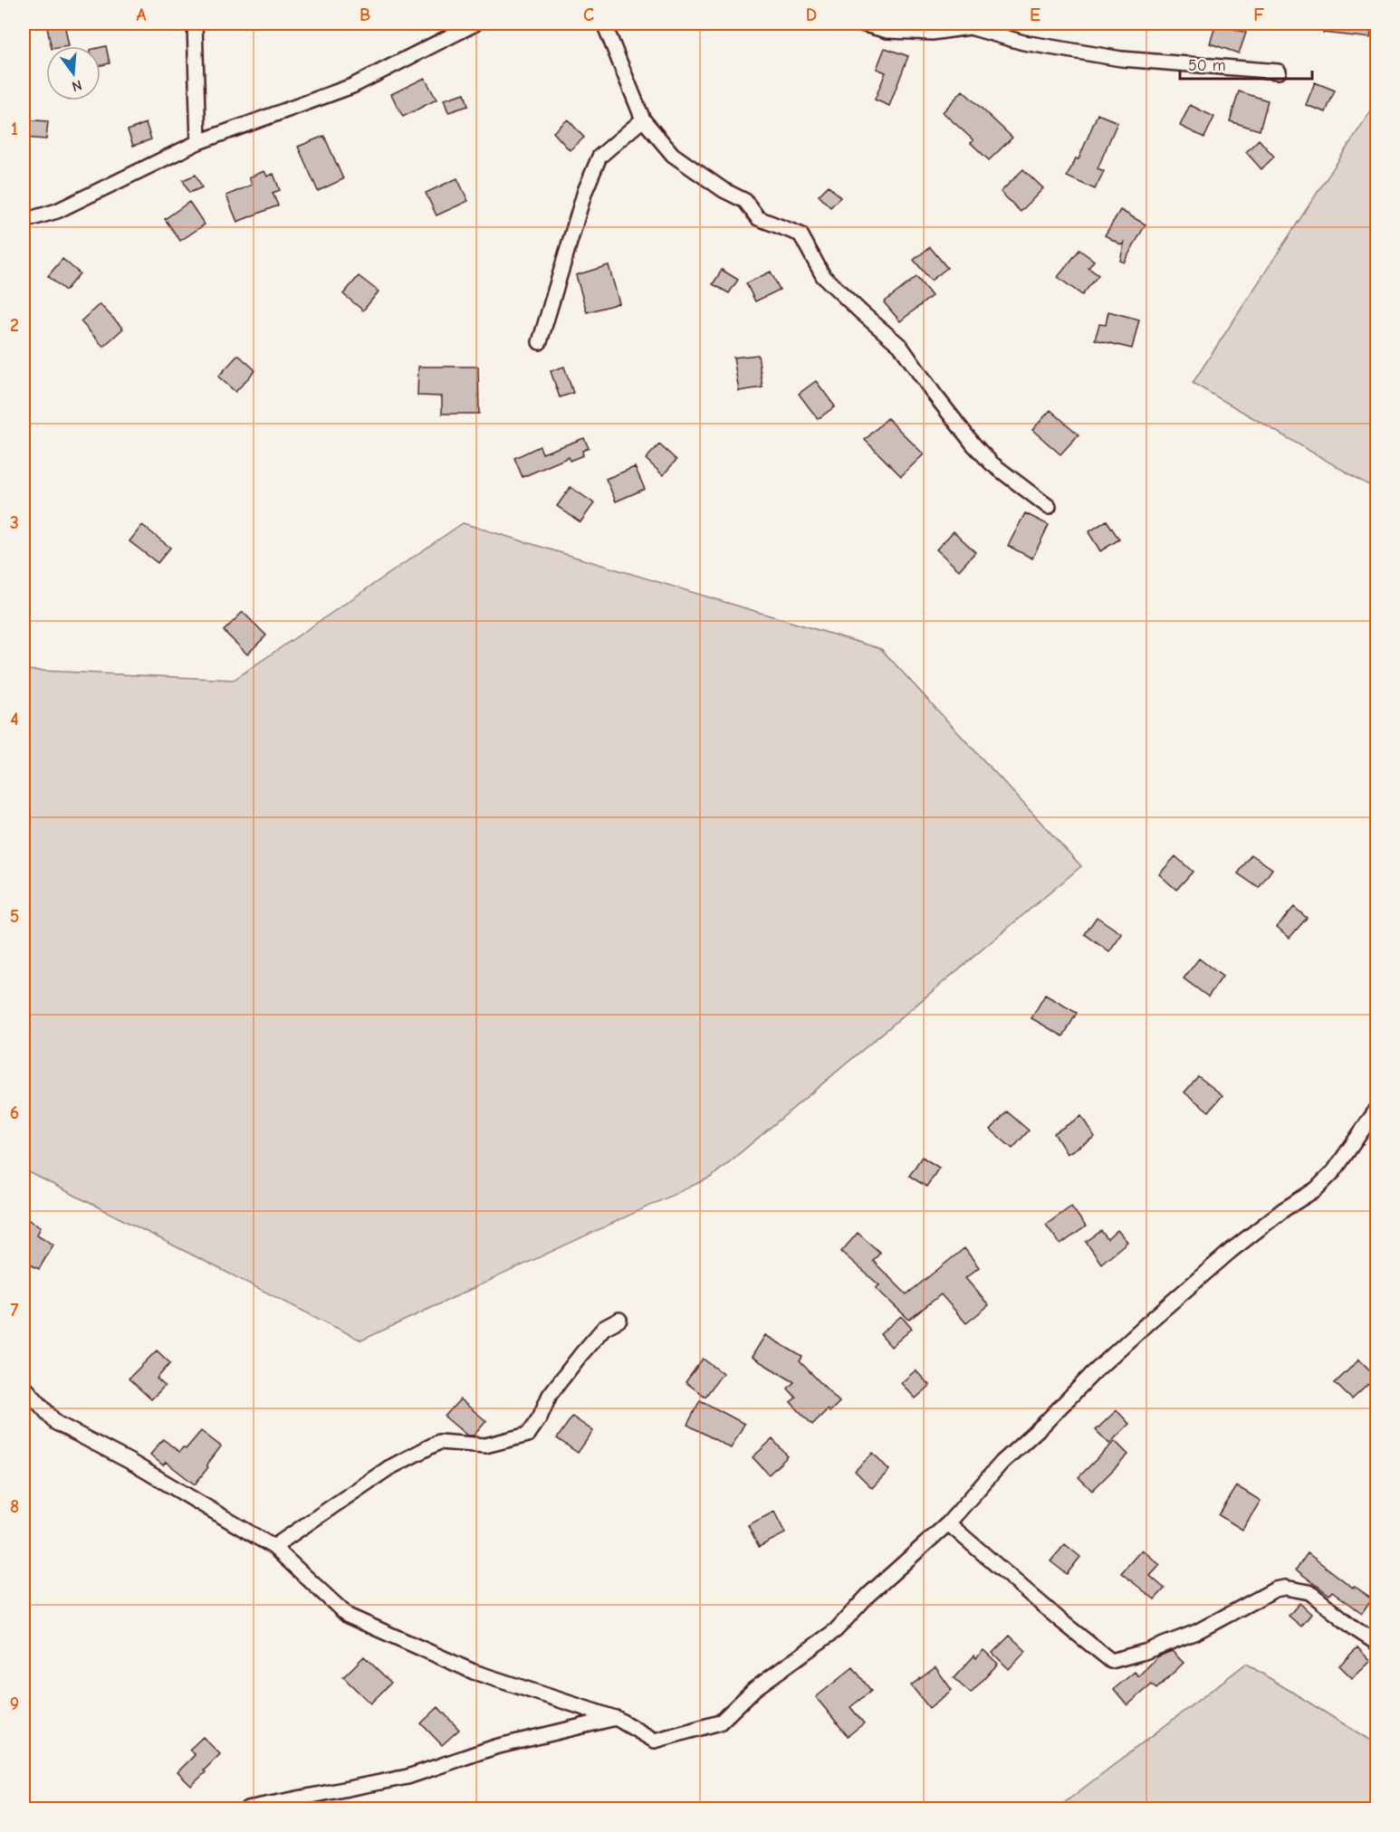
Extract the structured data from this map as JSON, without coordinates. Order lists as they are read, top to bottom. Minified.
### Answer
{"scale_bar":"50 m","north":"bottom","grid":{"columns":["A","B","C","D","E","F"],"rows":["1","2","3","4","5","6","7","8","9"]}}
